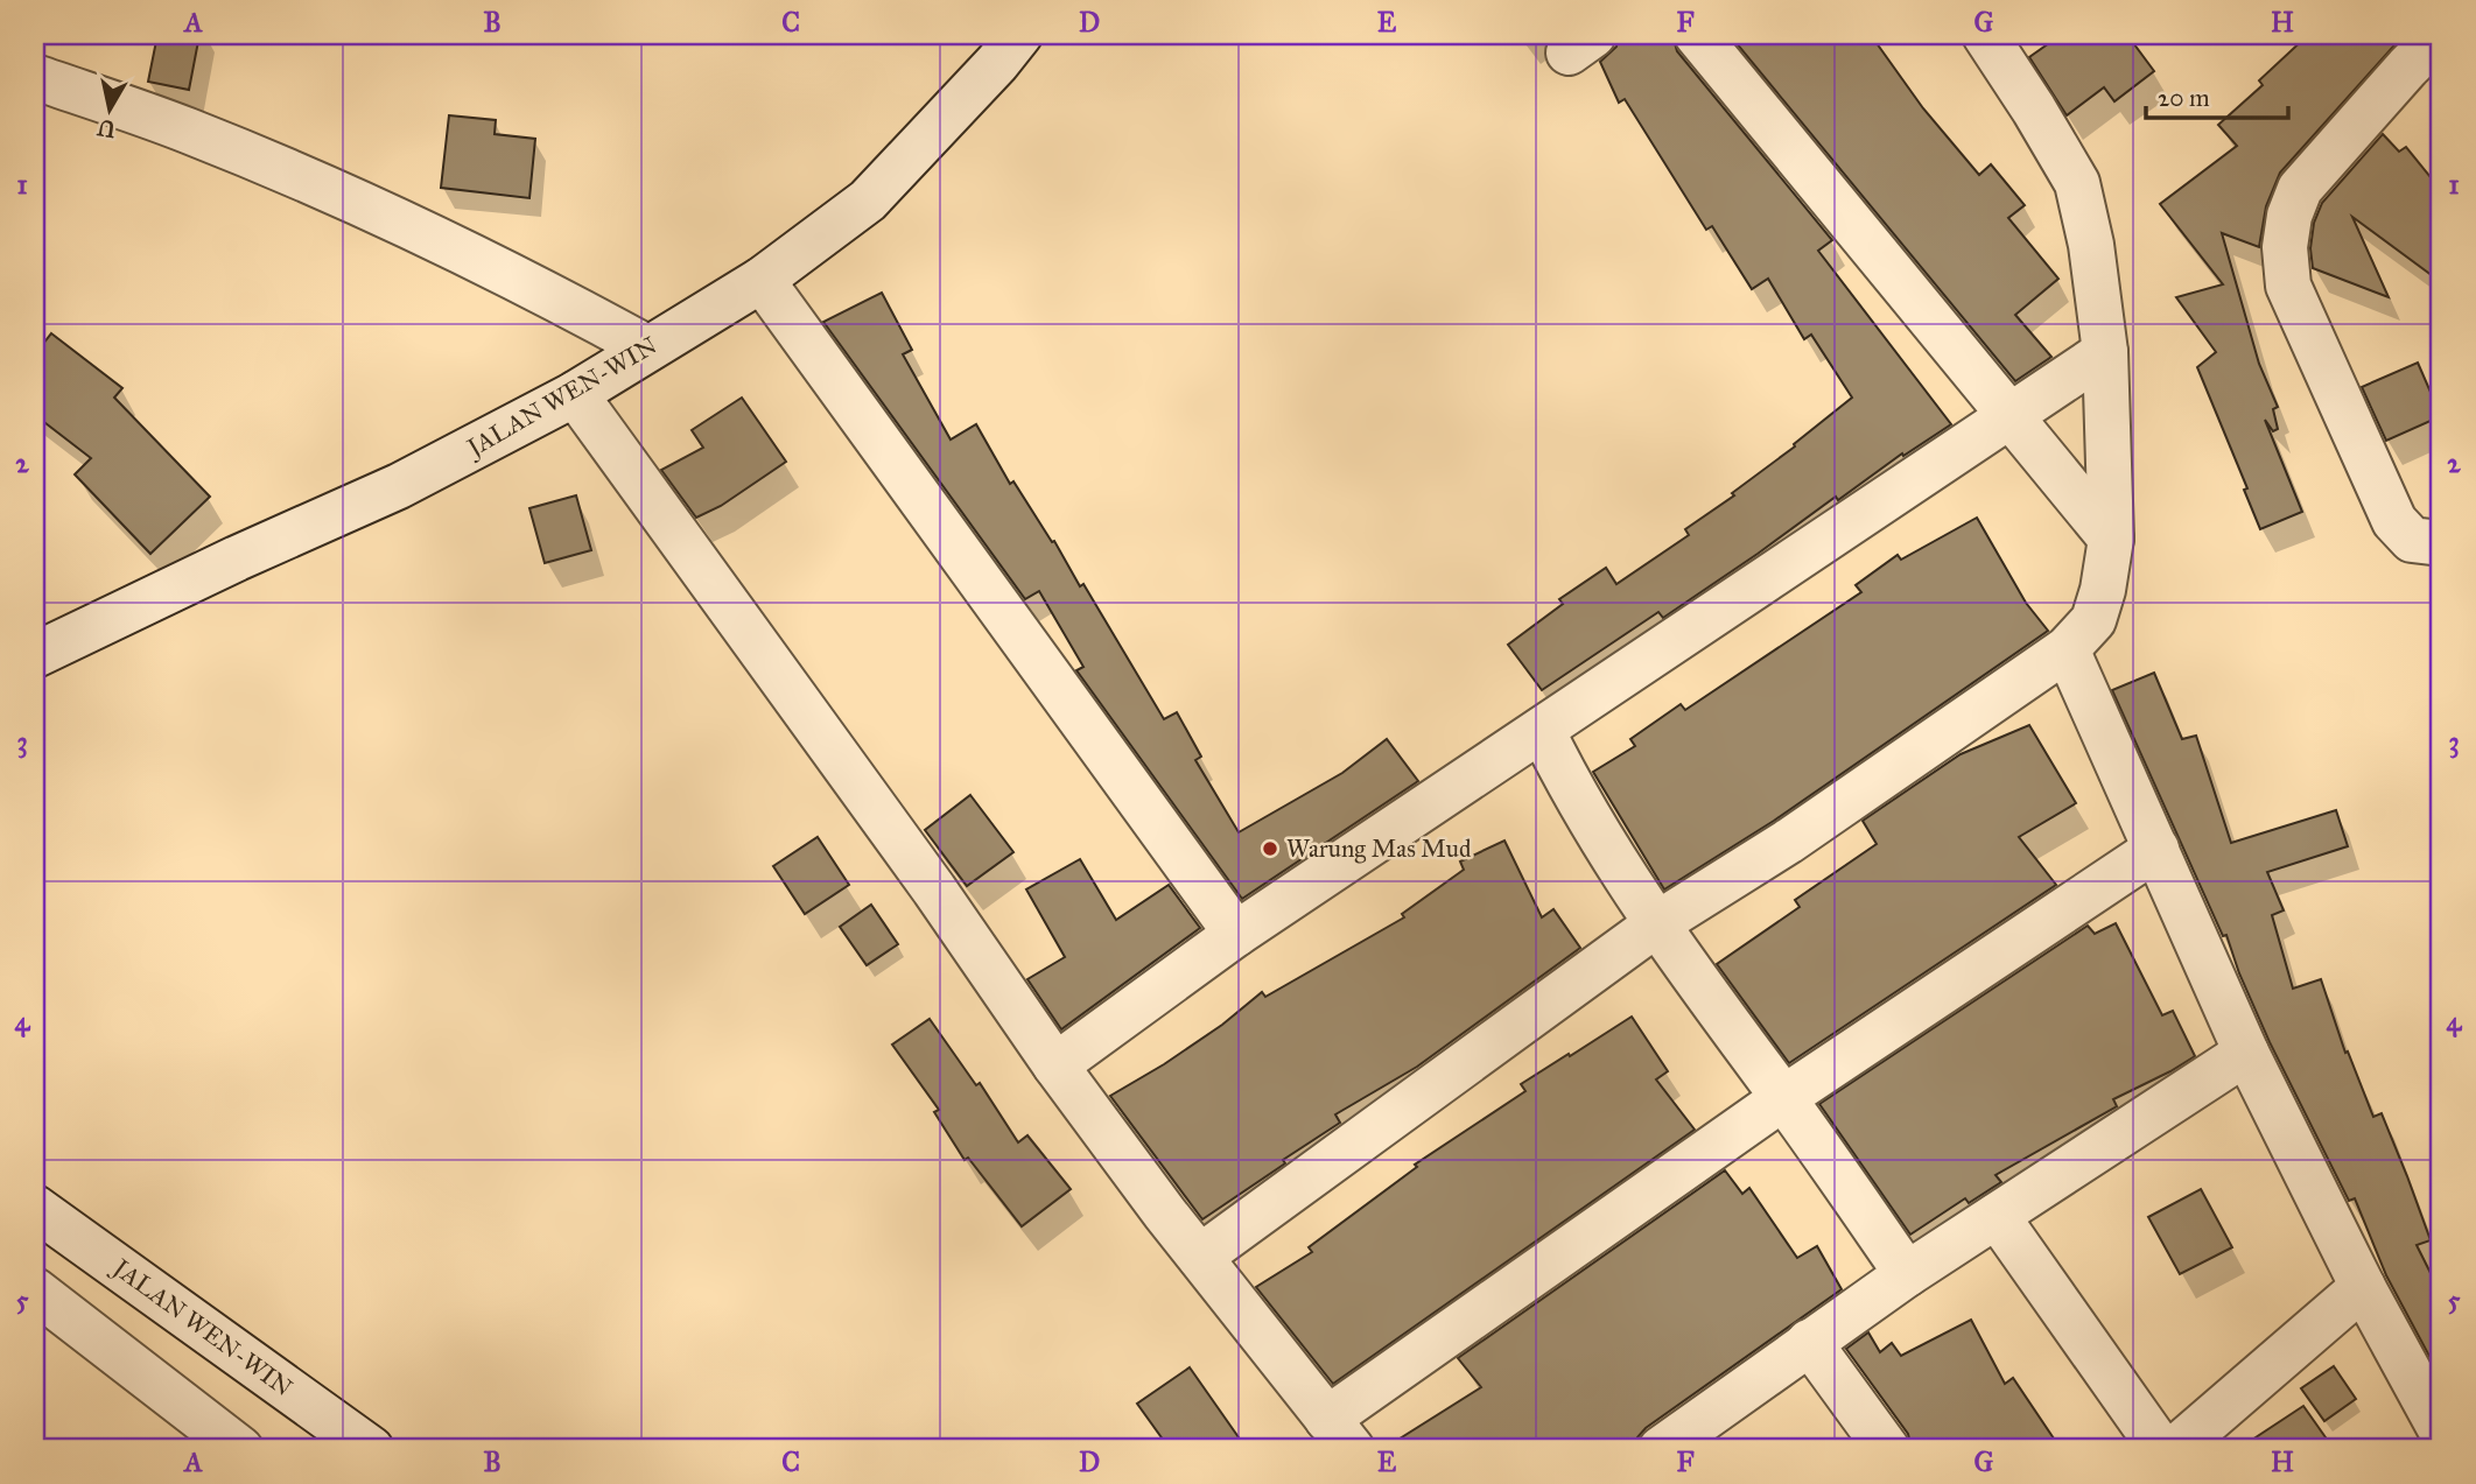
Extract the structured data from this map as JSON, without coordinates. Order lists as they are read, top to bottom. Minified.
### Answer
{"streets":{"street":["JALAN WEN-WIN"]},"places":["Warung Mas Mud"],"scale_bar":"20 m","north":"bottom","grid":{"columns":["A","B","C","D","E","F","G","H"],"rows":["1","2","3","4","5"]}}
